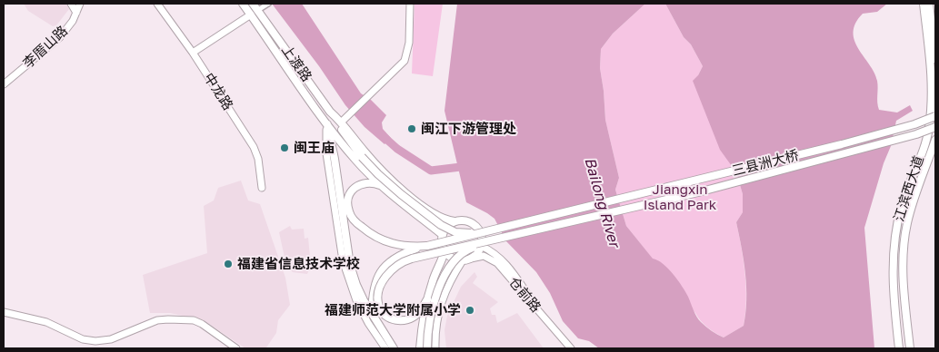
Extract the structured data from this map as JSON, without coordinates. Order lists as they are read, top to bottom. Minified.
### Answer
{"streets":{"main road":["上渡路","三县洲大桥","江滨西大道"],"street":["李厝山路","中龙路","仓前路"]},"crossings":[["上渡路","仓前路"],["三县洲大桥","江滨西大道"]],"water":["Bailong River"],"parks":["Jiangxin Island Park"],"places":["闽江下游管理处","闽王庙","福建省信息技术学校","福建师范大学附属小学"]}
